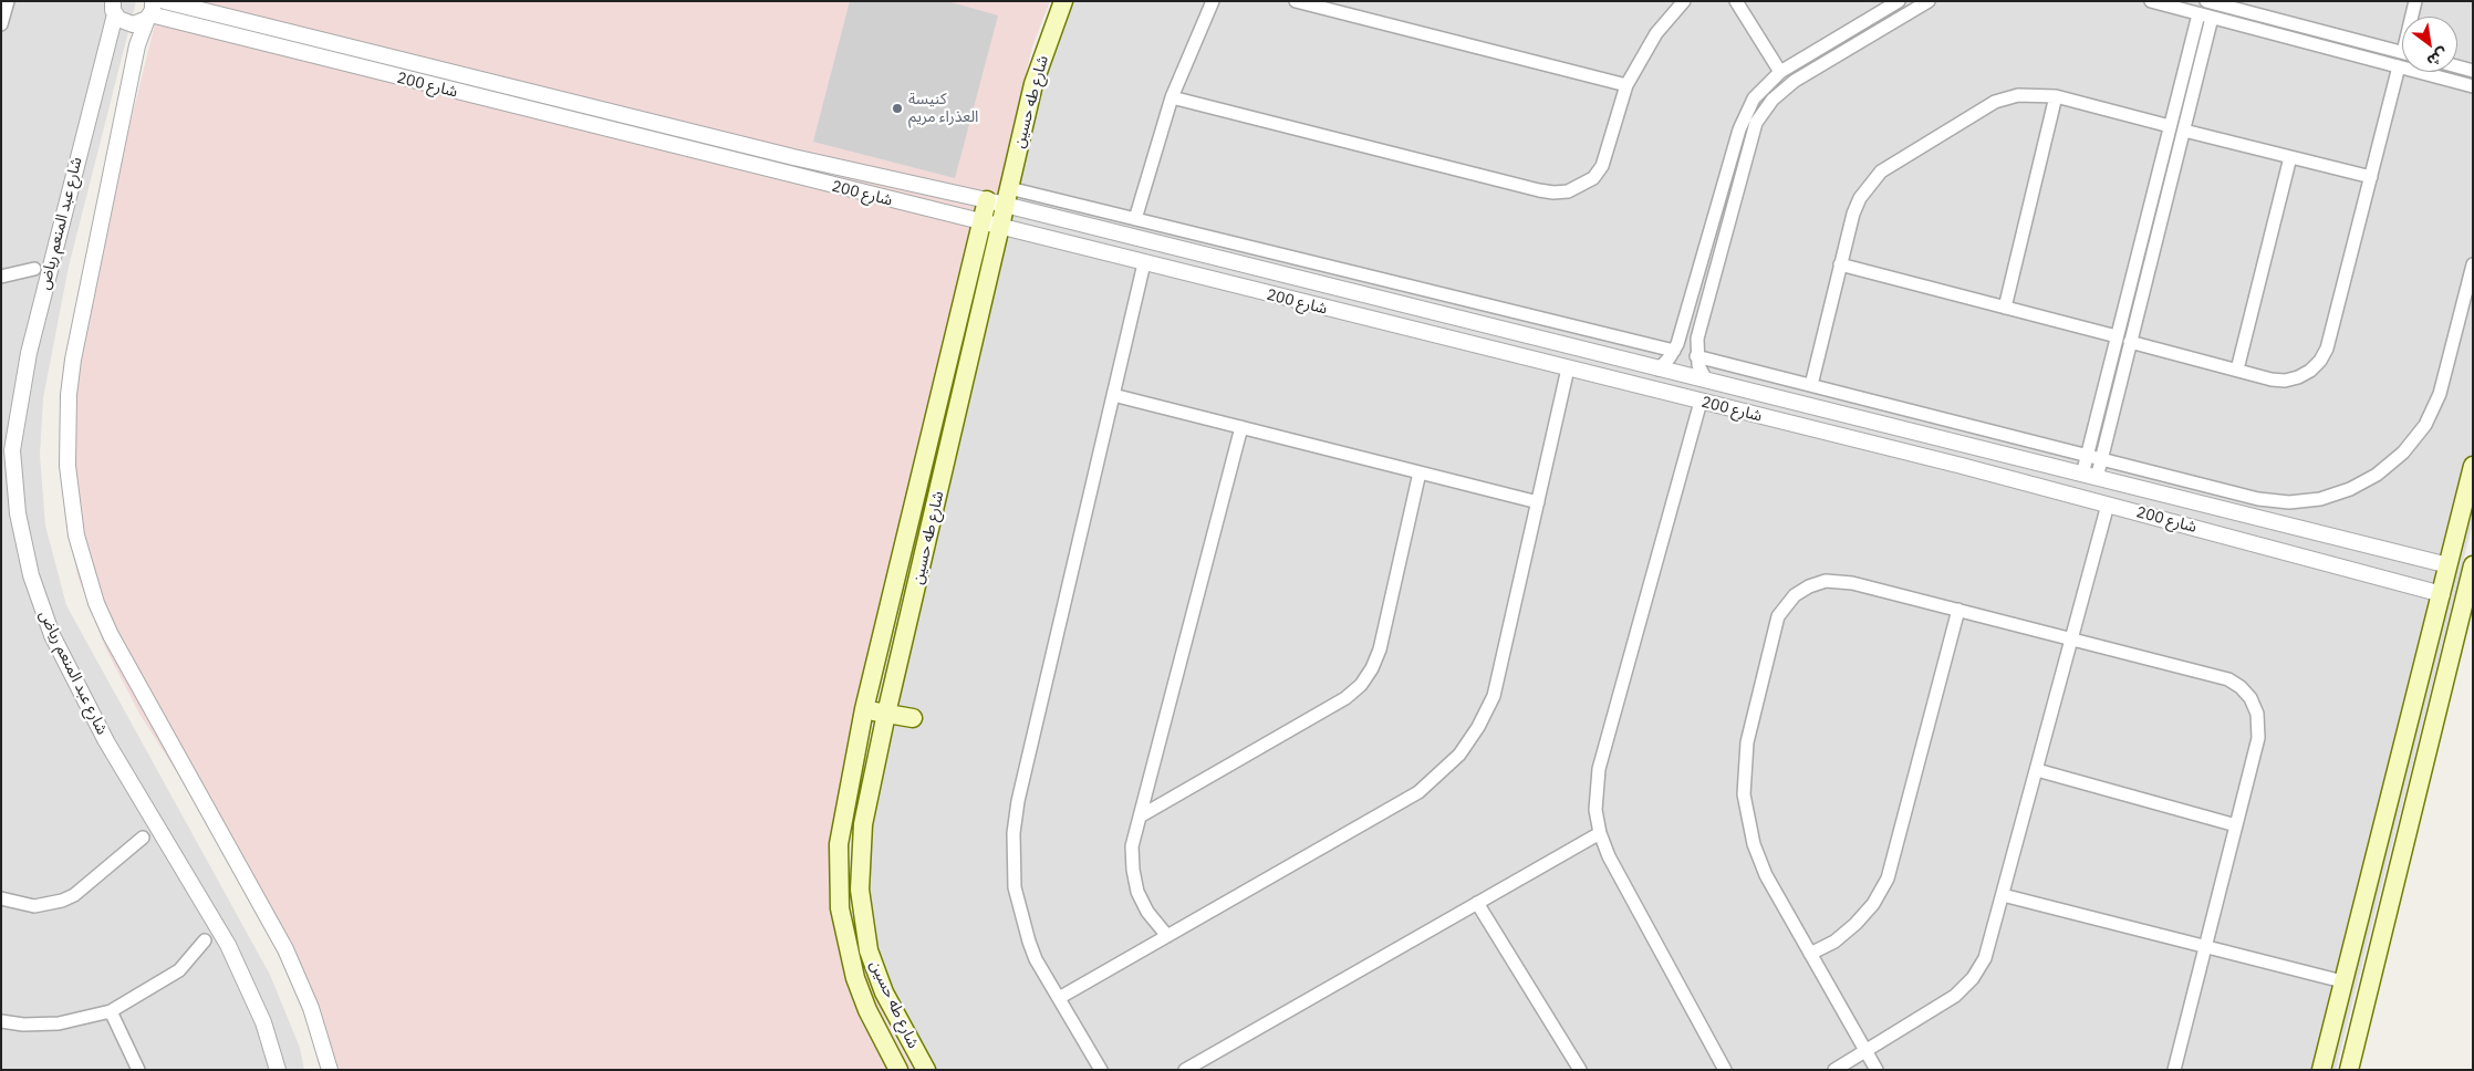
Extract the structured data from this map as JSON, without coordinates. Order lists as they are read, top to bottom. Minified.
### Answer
{"streets":{"main road":["شارع طه حسين"],"street":["شارع 200","شارع عبد المنعم رياض"]},"crossings":[["شارع 200","شارع طه حسين"],["شارع 200","شارع عبد المنعم رياض"]],"places":["كنيسة العذراء مريم"],"north":"bottom right"}
